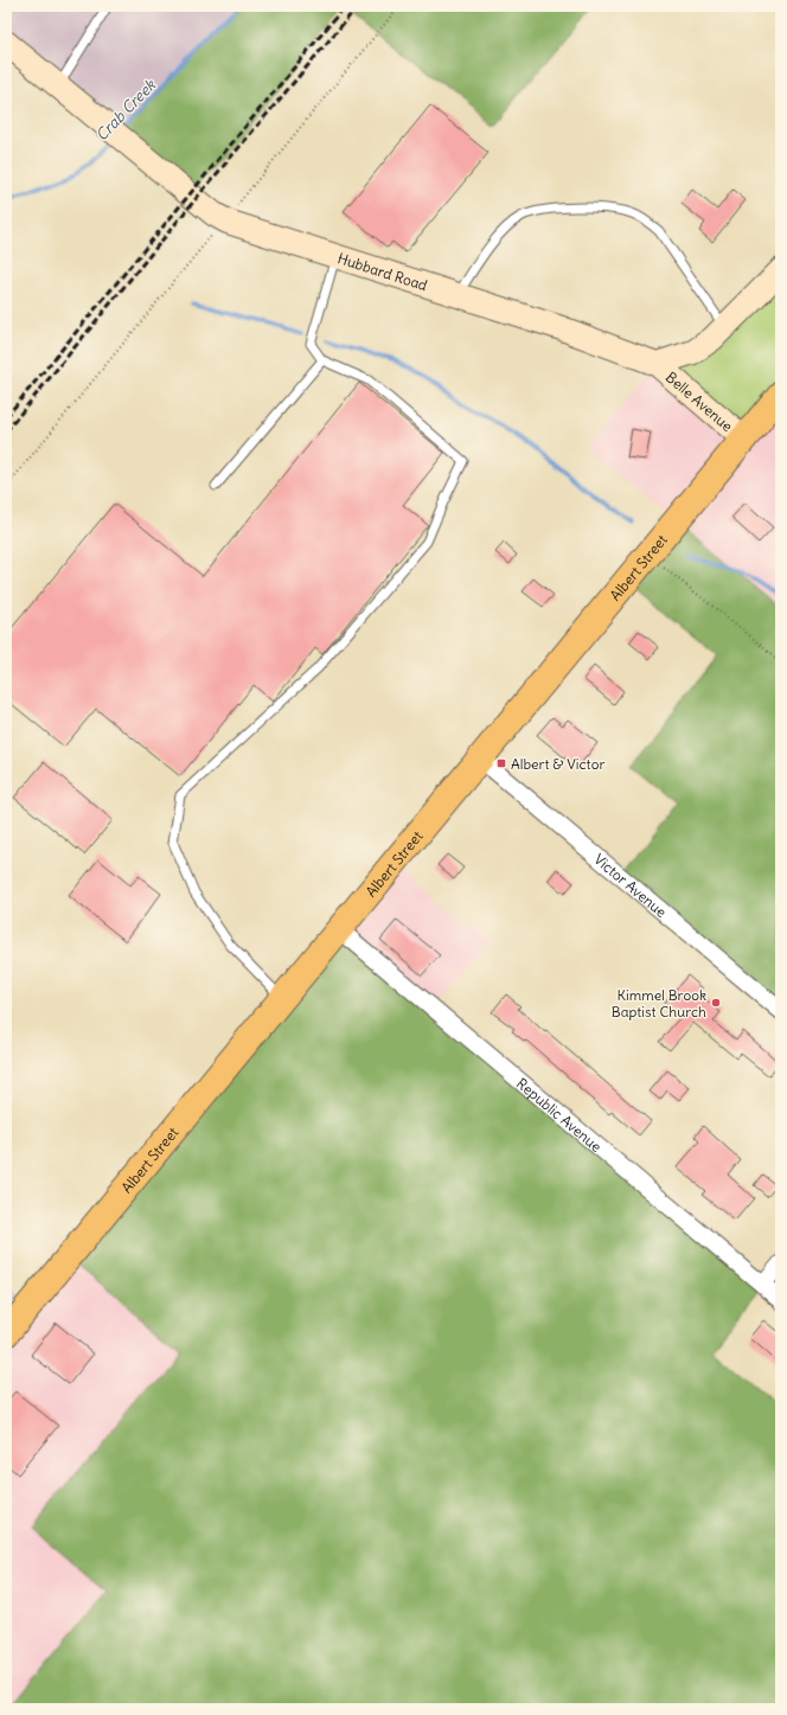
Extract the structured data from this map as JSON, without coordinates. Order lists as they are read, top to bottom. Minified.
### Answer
{"streets":{"main road":["Albert Street"],"street":["Hubbard Road","Belle Avenue","Victor Avenue","Republic Avenue"]},"crossings":[["Hubbard Road","Belle Avenue"],["Belle Avenue","Albert Street"],["Albert Street","Victor Avenue"],["Albert Street","Republic Avenue"]],"water":["Crab Creek"],"places":{"transit":["Albert & Victor"],"other":["Kimmel Brook Baptist Church"]}}
